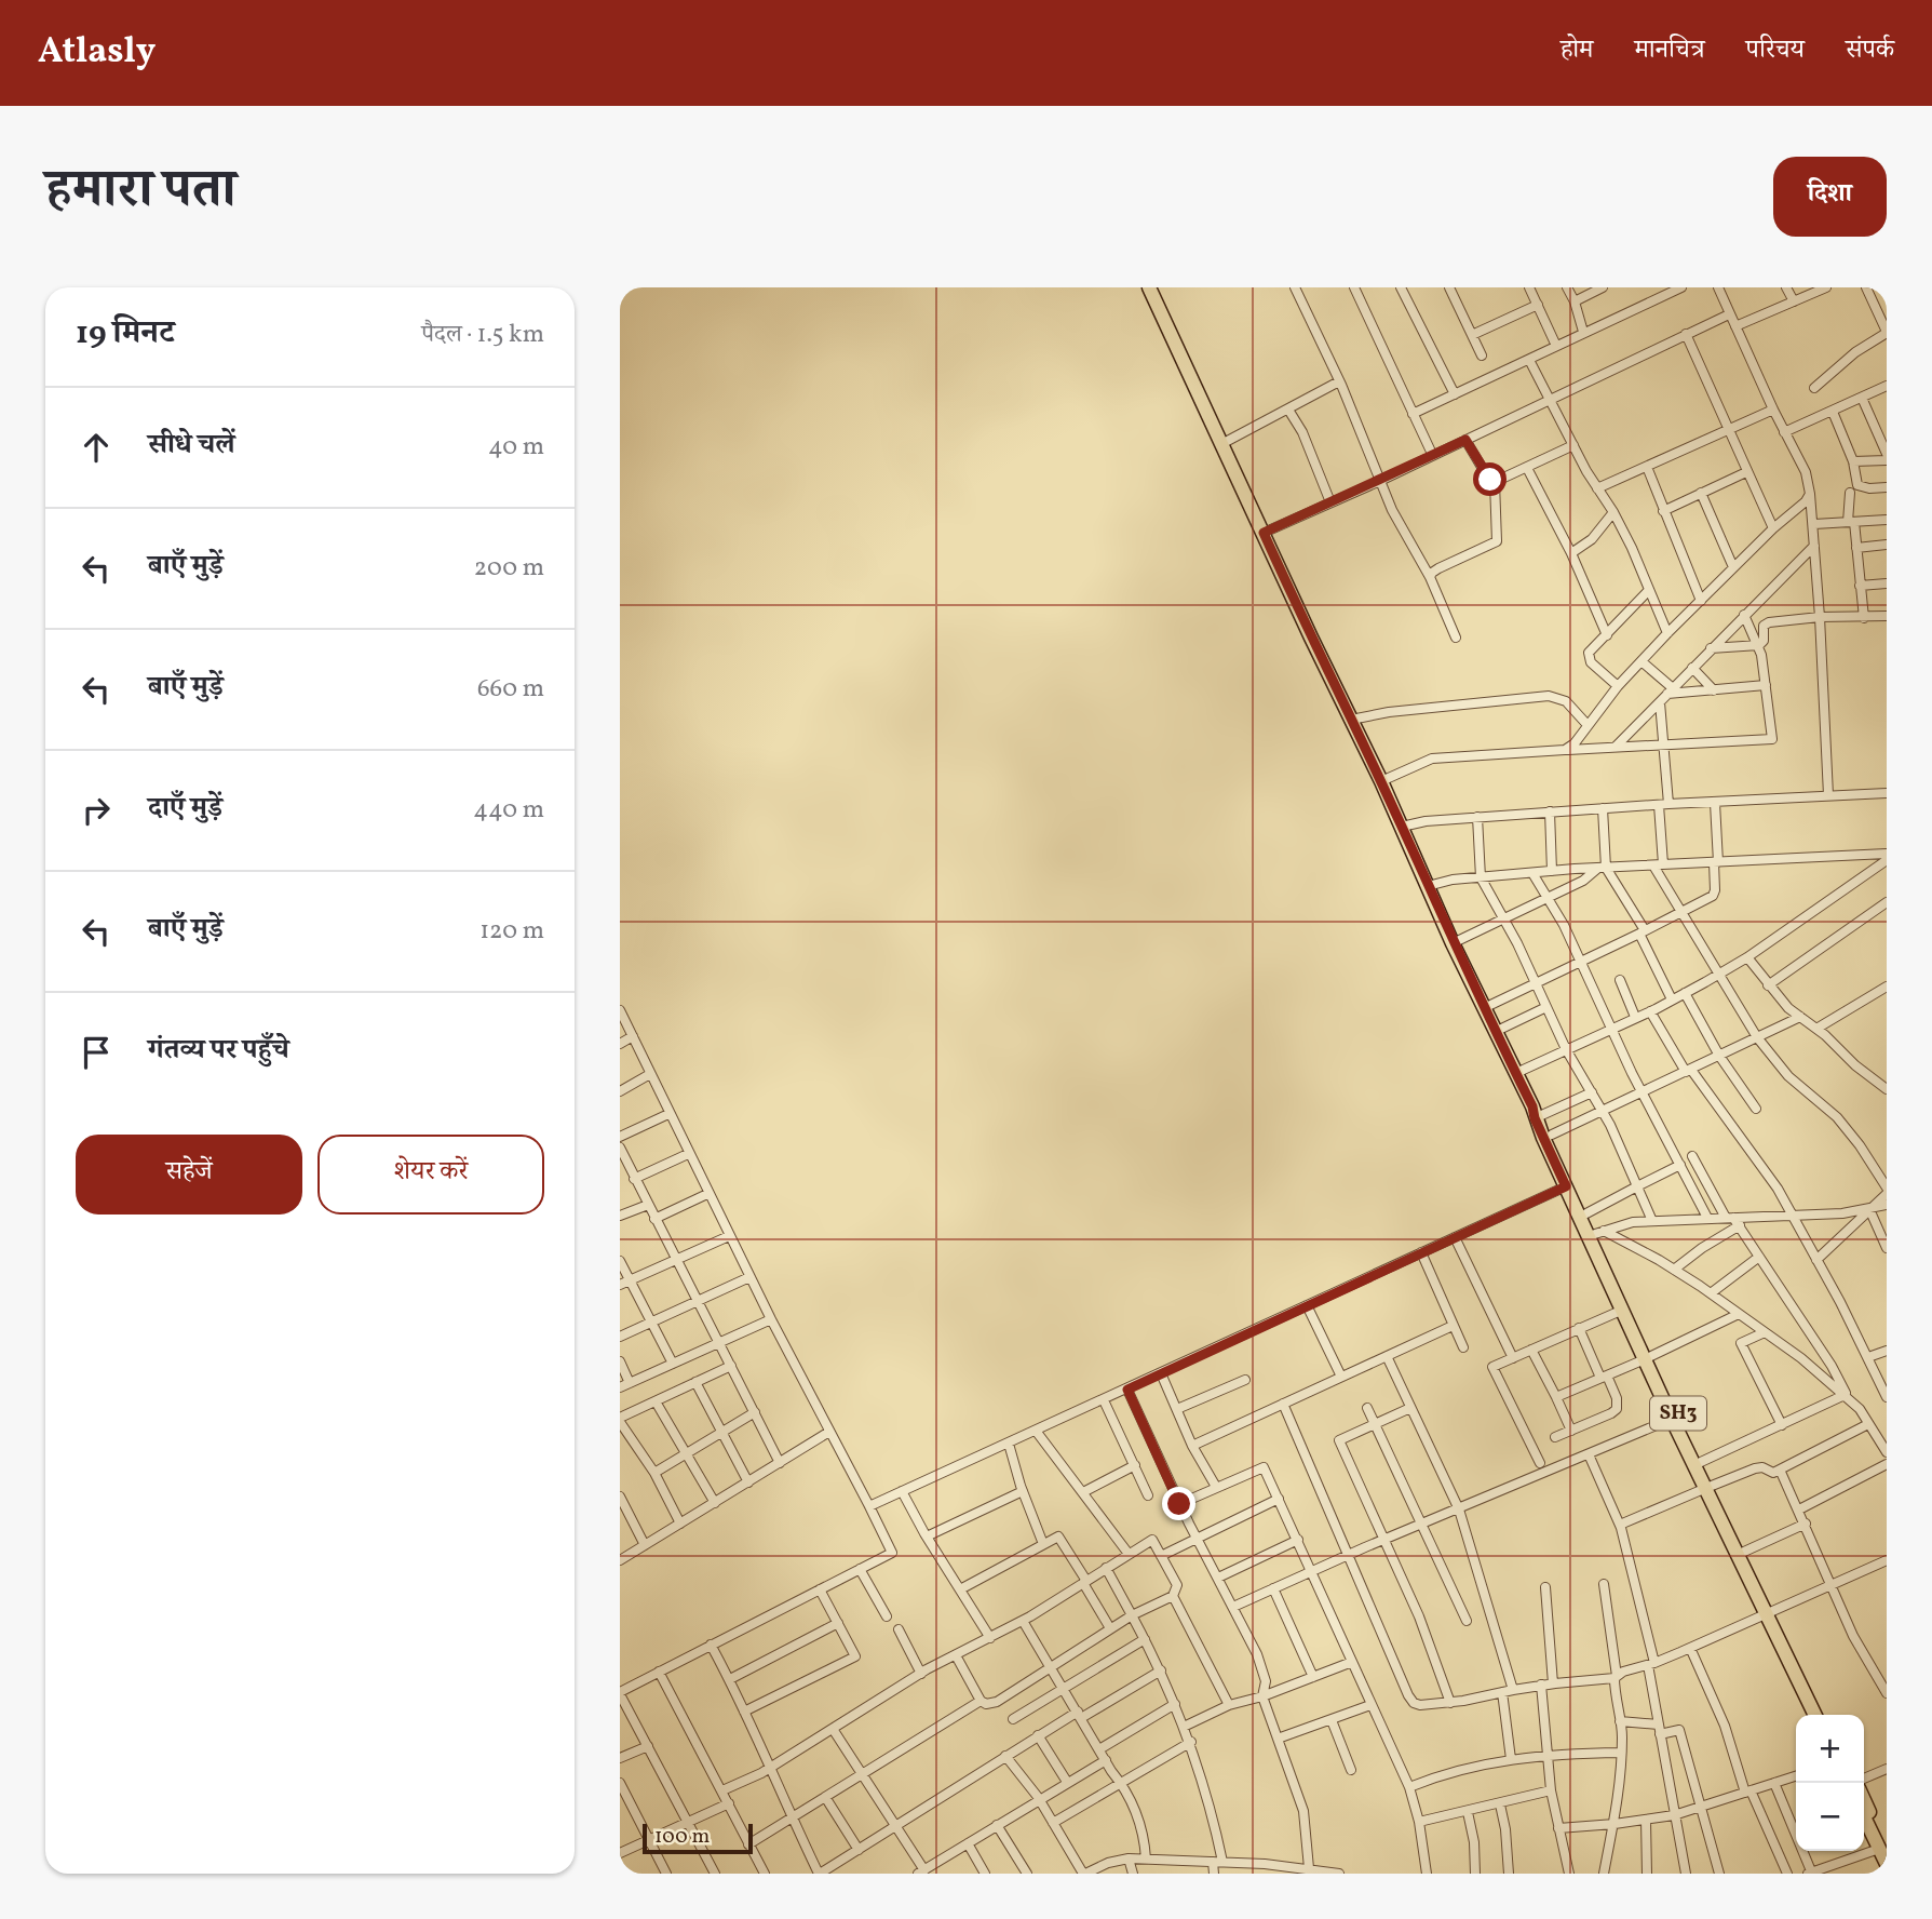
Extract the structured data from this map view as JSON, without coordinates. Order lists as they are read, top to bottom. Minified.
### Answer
{"streets":{"main road":["SH3"]},"scale_bar":"100 m","page":{"header":"Atlasly","nav":["होम","मानचित्र","परिचय","संपर्क"],"title":"हमारा पता","buttons":["दिशा",["सहेजें","शेयर करें"]],"heading":["19 मिनट","पैदल · 1.5 km"],"list":[["सीधे चलें","40 m"],["बाएँ मुड़ें","200 m"],["बाएँ मुड़ें","660 m"],["दाएँ मुड़ें","440 m"],["बाएँ मुड़ें","120 m"],"गंतव्य पर पहुँचे"],"map_buttons":["+","−"],"scale":"100 m"}}
